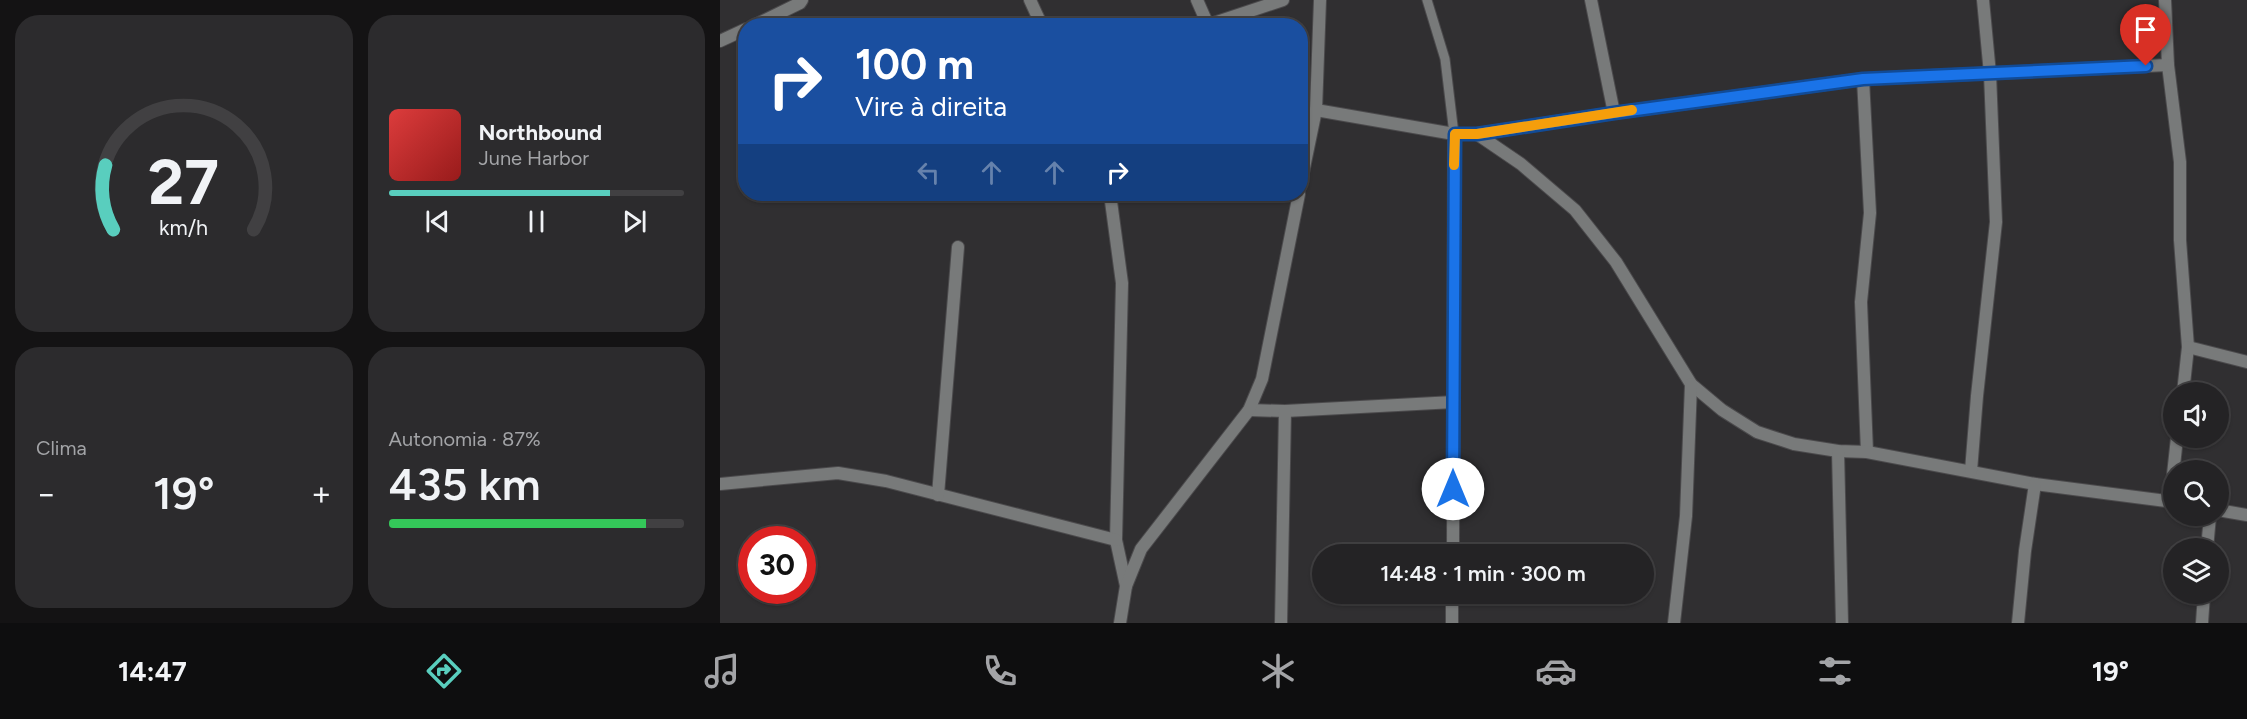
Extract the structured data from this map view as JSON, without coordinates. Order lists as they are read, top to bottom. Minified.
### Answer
{"page":{"turn":["100 m","Vire à direita"],"song":["Northbound","June Harbor"],"tile":["Clima",["Autonomia · 87%","435 km"]],"heat":["−","19°","+"],"limit":"30","trip":"14:48 · 1 min · 300 m","tabs":["14:47","19°"],"gauge":["27","km/h"]}}
